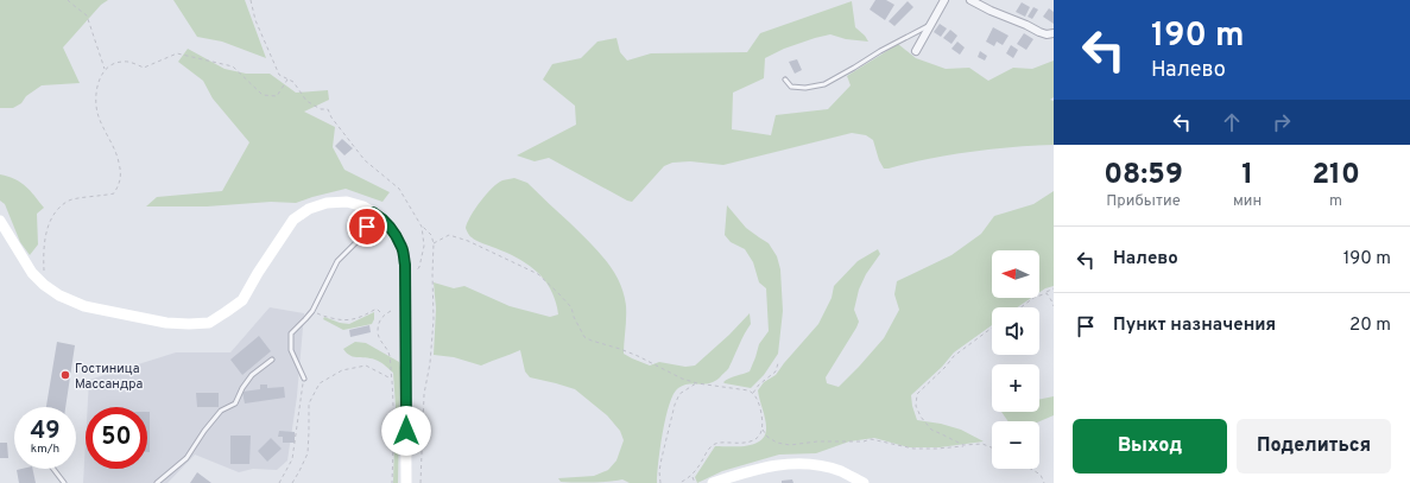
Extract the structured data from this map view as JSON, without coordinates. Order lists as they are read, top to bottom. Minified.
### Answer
{"places":["Гостиница Массандра"],"north":"left","page":{"turn":["190 m","Налево"],"eta":["08:59","Прибытие","1","мин","210","m"],"list":[{"name":"Налево","value":"190 m"},{"name":"Пункт назначения","value":"20 m"}],"map_buttons":["+","−"],"speed":"49 km/h","limit":"50","buttons":["Выход","Поделиться"]}}
